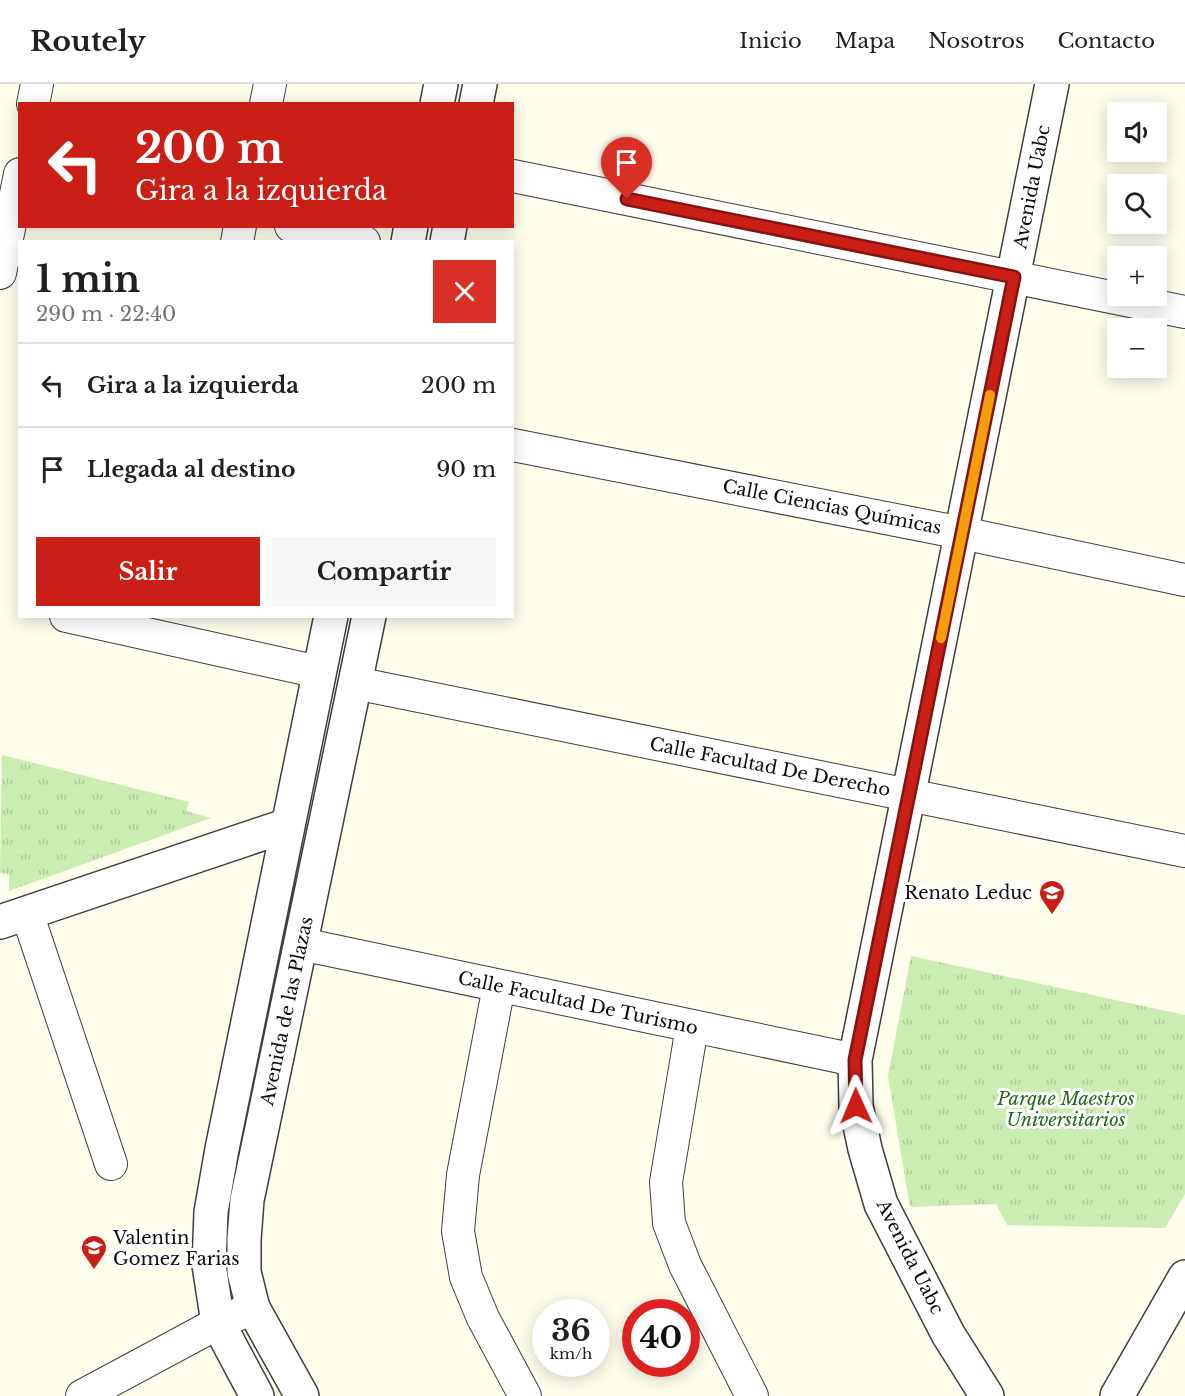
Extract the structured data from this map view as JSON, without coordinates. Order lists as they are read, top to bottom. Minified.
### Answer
{"streets":{"street":["Avenida Uabc","Calle Ciencias Químicas","Calle Facultad De Derecho","Calle Facultad De Turismo","Avenida de las Plazas"]},"crossings":[["Avenida Uabc","Calle Ciencias Químicas"],["Avenida Uabc","Calle Facultad De Derecho"],["Avenida Uabc","Calle Facultad De Turismo"],["Calle Facultad De Derecho","Avenida de las Plazas"],["Calle Facultad De Turismo","Avenida de las Plazas"]],"parks":["Parque Maestros Universitarios"],"places":{"school or university":["Renato Leduc","Valentin Gomez Farias"]},"page":{"header":"Routely","nav":["Inicio","Mapa","Nosotros","Contacto"],"map_buttons":["+","−"],"turn":["200 m","Gira a la izquierda"],"heading":["1 min","290 m · 22:40"],"list":[{"name":"Gira a la izquierda","value":"200 m"},{"name":"Llegada al destino","value":"90 m"}],"buttons":["Salir","Compartir"],"speed":"36 km/h","limit":"40"}}
